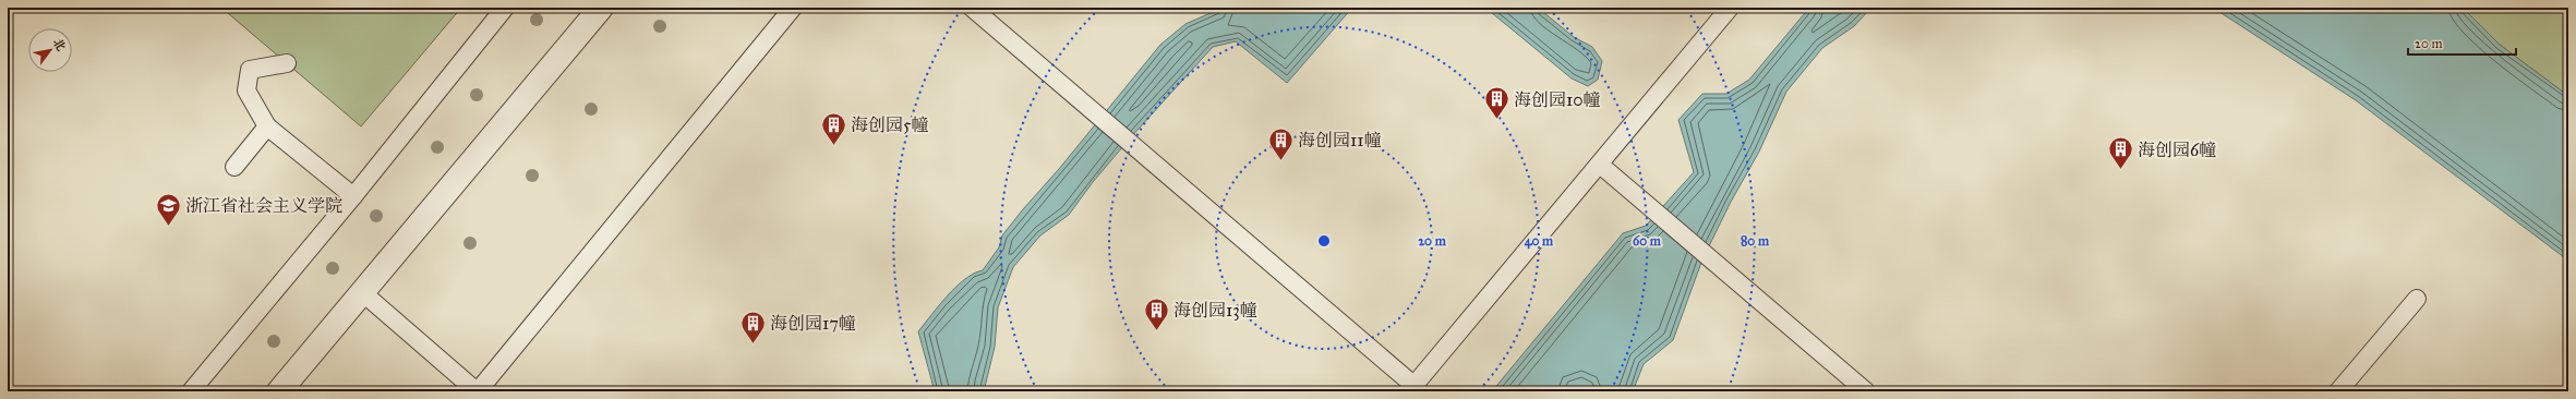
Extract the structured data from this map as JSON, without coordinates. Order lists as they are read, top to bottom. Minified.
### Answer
{"places":{"building":["海创园10幢","海创园5幢","海创园11幢","海创园6幢","海创园13幢","海创园17幢"],"school or university":["浙江省社会主义学院"]},"scale_bar":"20 m","north":"top right","rings":["20 m","40 m","60 m","80 m"]}
